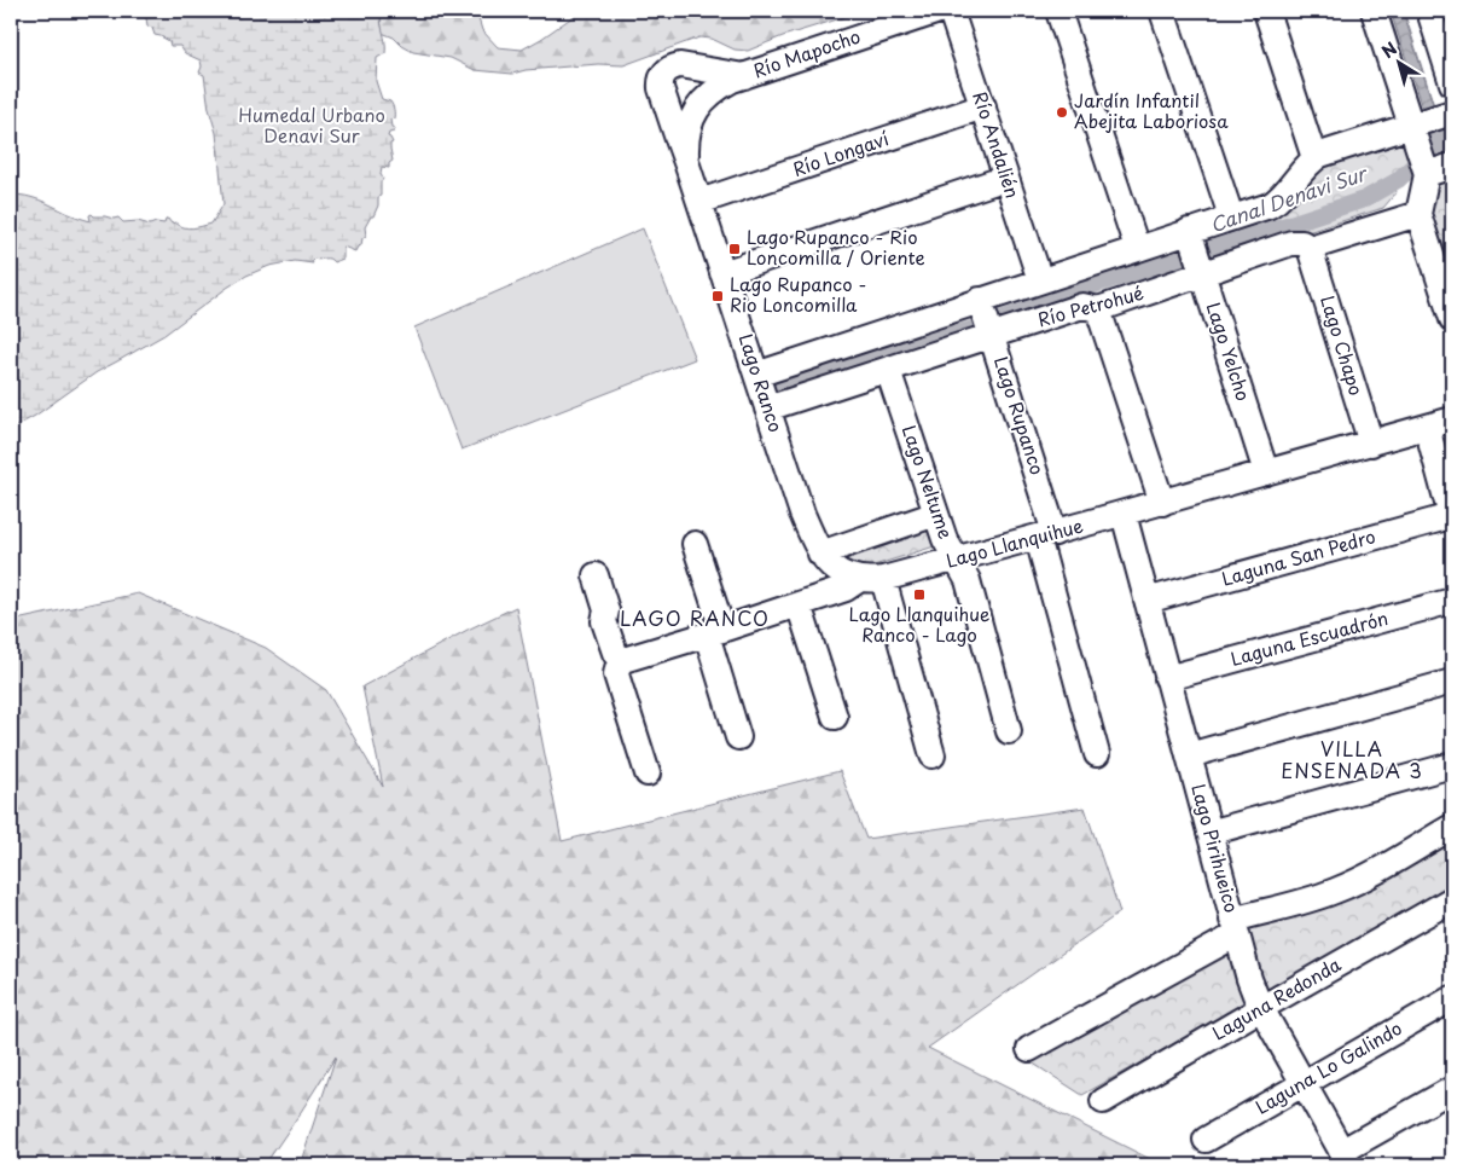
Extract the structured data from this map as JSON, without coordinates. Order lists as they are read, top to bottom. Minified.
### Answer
{"streets":{"street":["Río Mapocho","Río Andalién","Río Longaví","Río Petrohué","Lago Chapo","Lago Yelcho","Lago Ranco","Lago Rupanco","Lago Neltume","Lago Llanquihue","Laguna San Pedro","Laguna Escuadrón","Lago Pirihueico","Laguna Redonda","Laguna Lo Galindo"]},"crossings":[["Río Mapocho","Lago Ranco"],["Río Andalién","Río Longaví"],["Río Longaví","Lago Ranco"],["Río Petrohué","Lago Chapo"],["Río Petrohué","Lago Yelcho"],["Río Petrohué","Lago Ranco"],["Río Petrohué","Lago Rupanco"],["Río Petrohué","Lago Neltume"],["Lago Chapo","Lago Llanquihue"],["Lago Yelcho","Lago Llanquihue"],["Lago Ranco","Lago Llanquihue"],["Lago Rupanco","Lago Llanquihue"],["Lago Neltume","Lago Llanquihue"],["Lago Llanquihue","Lago Pirihueico"],["Laguna San Pedro","Lago Pirihueico"],["Laguna Escuadrón","Lago Pirihueico"],["Lago Pirihueico","Laguna Redonda"],["Lago Pirihueico","Laguna Lo Galindo"]],"districts":["LAGO RANCO","VILLA ENSENADA 3"],"water":["Canal Denavi Sur"],"parks":["Humedal Urbano Denavi Sur"],"places":{"other":["Jardín Infantil Abejita Laboriosa"],"transit":["Lago Rupanco - Rio Loncomilla / Oriente","Lago Rupanco - Rio Loncomilla","Lago Llanquihue Ranco - Lago"]},"north":"top left"}
